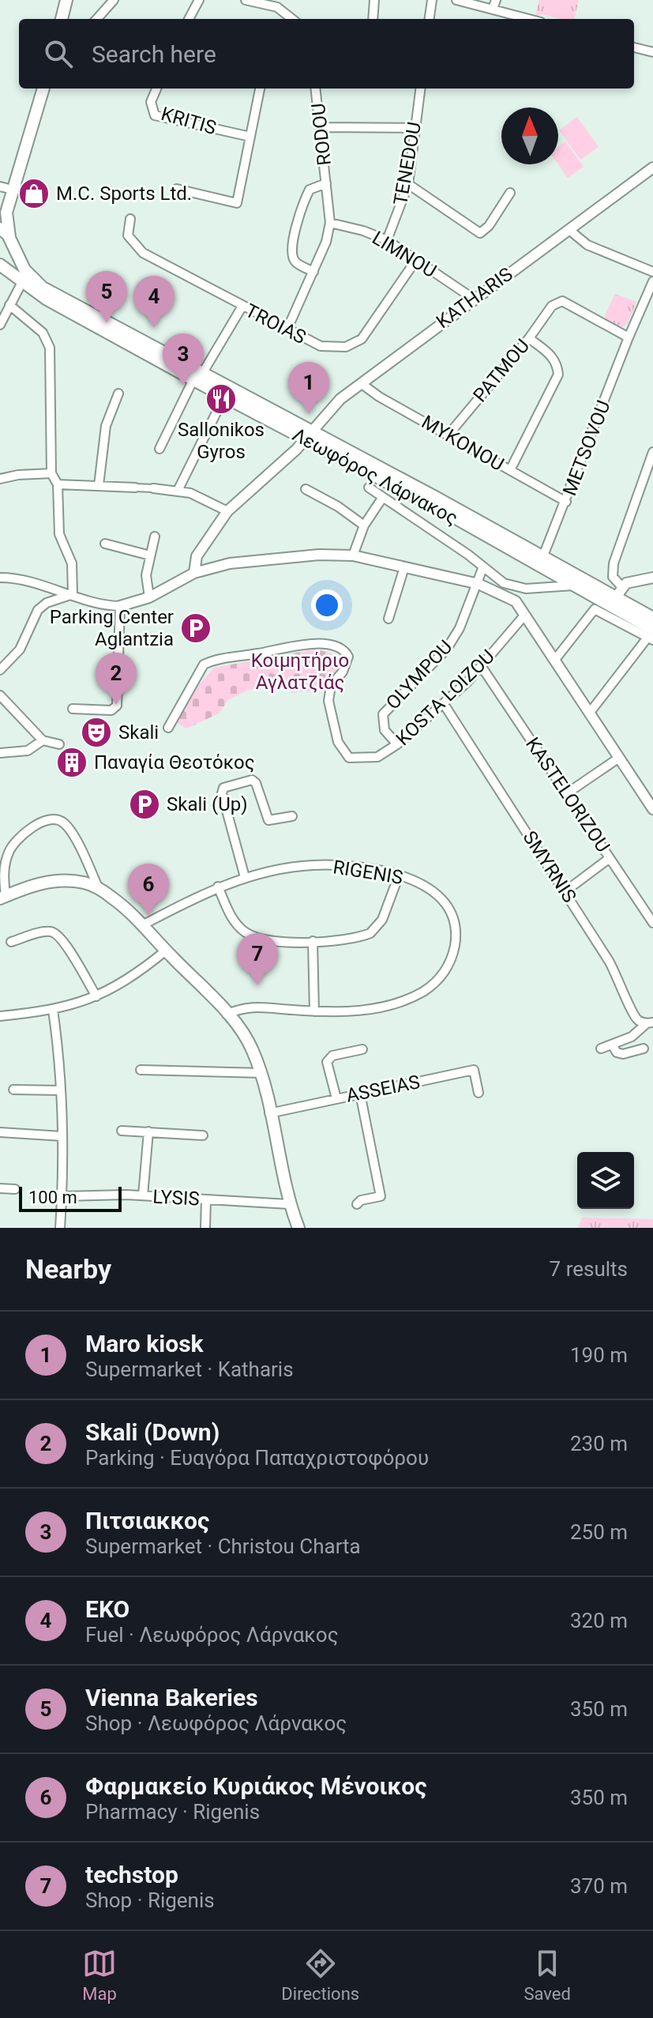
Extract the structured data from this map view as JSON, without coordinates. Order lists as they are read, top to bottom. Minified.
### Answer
{"streets":{"main road":["Λεωφόρος Λάρνακος"],"street":["KRITIS","RODOU","TENEDOU","LIMNOU","KATHARIS","TROIAS","PATMOU","MYKONOU","METSOVOU","OLYMPOU","KOSTA LOIZOU","KASTELORIZOU","SMYRNIS","RIGENIS","ASSEIAS","LYSIS"]},"crossings":[["RODOU","LIMNOU"],["RODOU","TROIAS"],["TENEDOU","LIMNOU"],["LIMNOU","KATHARIS"],["LIMNOU","TROIAS"],["KATHARIS","MYKONOU"],["KATHARIS","Λεωφόρος Λάρνακος"],["PATMOU","MYKONOU"],["PATMOU","METSOVOU"],["MYKONOU","METSOVOU"],["METSOVOU","Λεωφόρος Λάρνακος"],["OLYMPOU","KOSTA LOIZOU"],["KOSTA LOIZOU","KASTELORIZOU"],["KOSTA LOIZOU","SMYRNIS"]],"parks":["Κοιμητήριο Αγλατζιάς"],"places":{"shop":["M.C. Sports Ltd."],"restaurant":["Sallonikos Gyros"],"parking":["Parking Center Aglantzia","Skali (Up)"],"theatre":["Skali"],"building":["Παναγία Θεοτόκος"]},"scale_bar":"100 m","north":"top","page":{"search":"Search here","pins":["5","4","3","1","2","6","7"],"scale":"100 m","heading":["Nearby","7 results"],"list":[{"mark":"1","name":"Maro kiosk","note":"Supermarket · Katharis","value":"190 m"},{"mark":"2","name":"Skali (Down)","note":"Parking · Ευαγόρα Παπαχριστοφόρου","value":"230 m"},{"mark":"3","name":"Πιτσιακκος","note":"Supermarket · Christou Charta","value":"250 m"},{"mark":"4","name":"EKO","note":"Fuel · Λεωφόρος Λάρνακος","value":"320 m"},{"mark":"5","name":"Vienna Bakeries","note":"Shop · Λεωφόρος Λάρνακος","value":"350 m"},{"mark":"6","name":"Φαρμακείο Κυριάκος Μένοικος","note":"Pharmacy · Rigenis","value":"350 m"},{"mark":"7","name":"techstop","note":"Shop · Rigenis","value":"370 m"}],"nav":["Map","Directions","Saved"]}}
